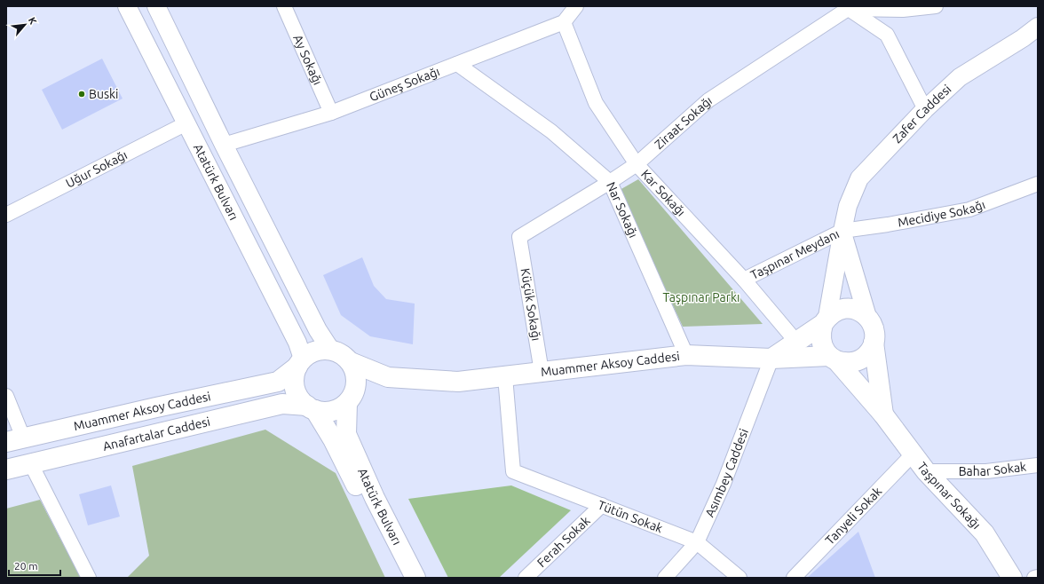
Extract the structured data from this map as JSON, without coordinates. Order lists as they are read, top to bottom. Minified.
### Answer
{"streets":{"main road":["Atatürk Bulvarı","Taşpınar Meydanı","Muammer Aksoy Caddesi","Anafartalar Caddesi","Taşpınar Sokağı"],"street":["Ay Sokağı","Güneş Sokağı","Zafer Caddesi","Ziraat Sokağı","Uğur Sokağı","Kar Sokağı","Nar Sokağı","Mecidiye Sokağı","Küçük Sokağı","Bahar Sokak","Asımbey Caddesi","Tanyeli Sokak","Tütün Sokak","Ferah Sokak"]},"crossings":[["Ay Sokağı","Güneş Sokağı"],["Güneş Sokağı","Kar Sokağı"],["Güneş Sokağı","Nar Sokağı"],["Zafer Caddesi","Mecidiye Sokağı"],["Zafer Caddesi","Taşpınar Meydanı"],["Zafer Caddesi","Muammer Aksoy Caddesi"],["Zafer Caddesi","Taşpınar Sokağı"],["Ziraat Sokağı","Kar Sokağı"],["Ziraat Sokağı","Nar Sokağı"],["Ziraat Sokağı","Küçük Sokağı"],["Uğur Sokağı","Atatürk Bulvarı"],["Atatürk Bulvarı","Muammer Aksoy Caddesi"],["Atatürk Bulvarı","Anafartalar Caddesi"],["Kar Sokağı","Taşpınar Meydanı"],["Nar Sokağı","Muammer Aksoy Caddesi"],["Mecidiye Sokağı","Taşpınar Meydanı"],["Taşpınar Meydanı","Muammer Aksoy Caddesi"],["Taşpınar Meydanı","Taşpınar Sokağı"],["Küçük Sokağı","Muammer Aksoy Caddesi"],["Muammer Aksoy Caddesi","Anafartalar Caddesi"],["Muammer Aksoy Caddesi","Asımbey Caddesi"],["Muammer Aksoy Caddesi","Taşpınar Sokağı"],["Muammer Aksoy Caddesi","Tütün Sokak"],["Bahar Sokak","Taşpınar Sokağı"],["Asımbey Caddesi","Tütün Sokak"],["Taşpınar Sokağı","Tanyeli Sokak"],["Tütün Sokak","Ferah Sokak"]],"parks":["Taşpınar Parkı"],"places":["Buski"],"scale_bar":"20 m","north":"top right"}
